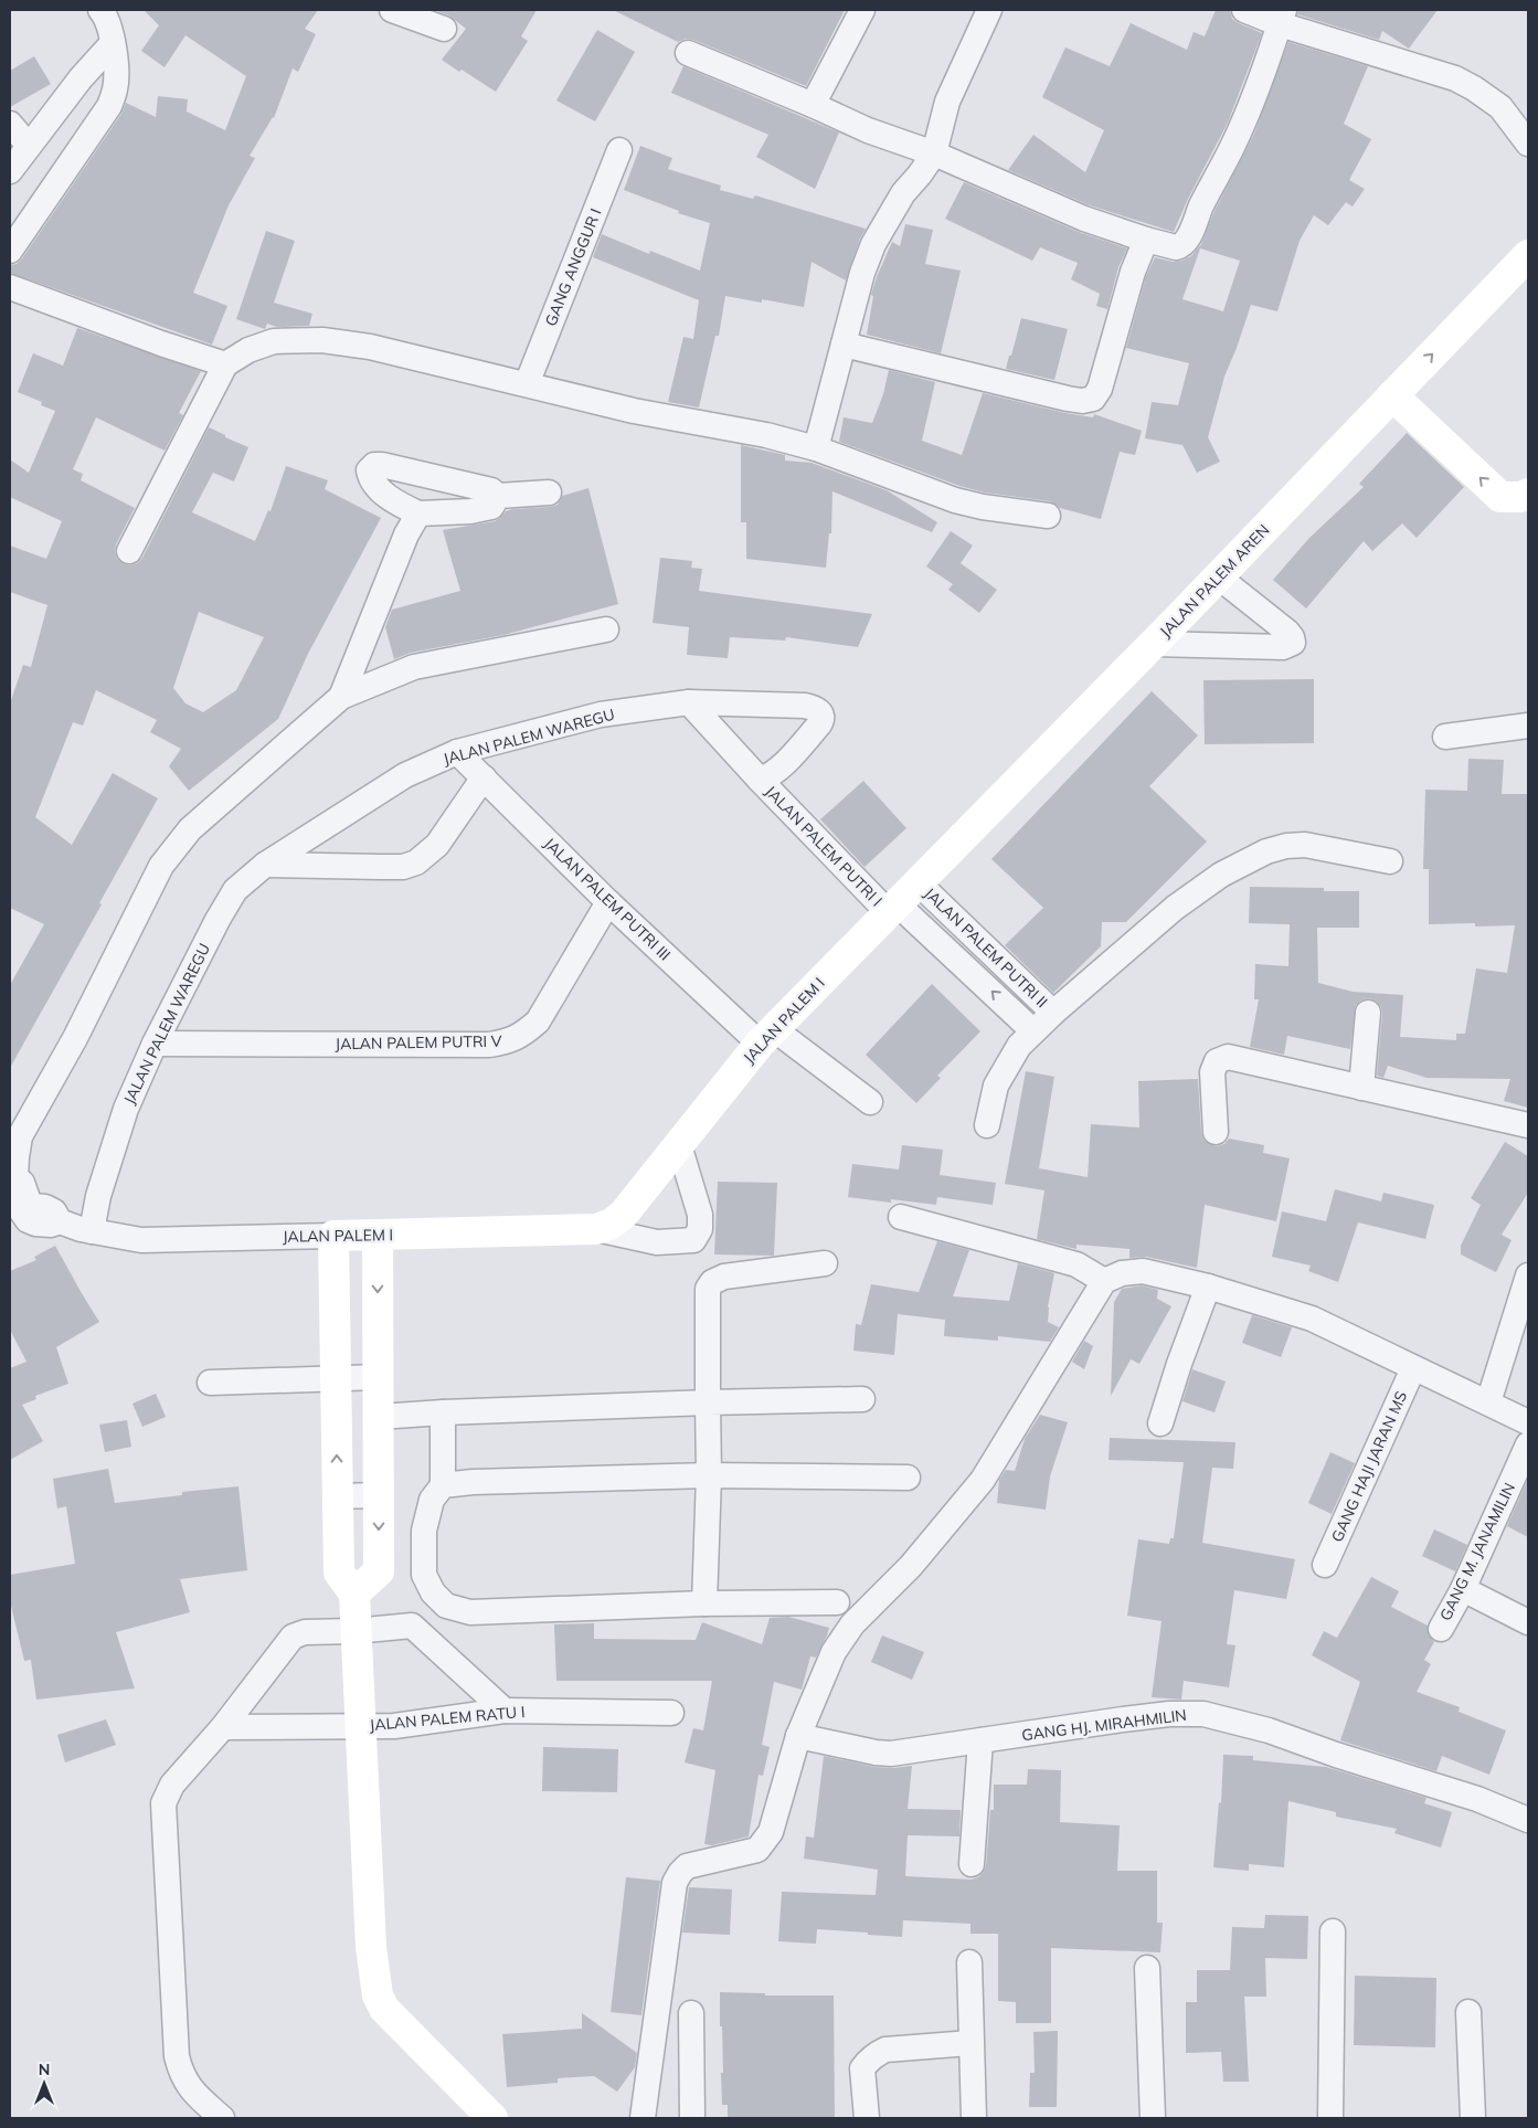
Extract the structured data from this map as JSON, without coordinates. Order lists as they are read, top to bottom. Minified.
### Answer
{"streets":{"street":["GANG ANGGUR I","JALAN PALEM AREN","JALAN PALEM WAREGU","JALAN PALEM PUTRI I","JALAN PALEM PUTRI III","JALAN PALEM PUTRI II","JALAN PALEM I","JALAN PALEM PUTRI V","GANG HAJI JARAN MS","GANG M. JANAMILIN","JALAN PALEM RATU I","GANG HJ. MIRAHMILIN"]},"crossings":[["JALAN PALEM AREN","JALAN PALEM PUTRI I"],["JALAN PALEM AREN","JALAN PALEM PUTRI II"],["JALAN PALEM AREN","JALAN PALEM I"],["JALAN PALEM WAREGU","JALAN PALEM PUTRI I"],["JALAN PALEM WAREGU","JALAN PALEM PUTRI III"],["JALAN PALEM WAREGU","JALAN PALEM I"],["JALAN PALEM WAREGU","JALAN PALEM PUTRI V"],["JALAN PALEM PUTRI I","JALAN PALEM PUTRI II"],["JALAN PALEM PUTRI I","JALAN PALEM I"],["JALAN PALEM PUTRI III","JALAN PALEM I"],["JALAN PALEM PUTRI III","JALAN PALEM PUTRI V"],["JALAN PALEM PUTRI II","JALAN PALEM I"]],"north":"top"}
